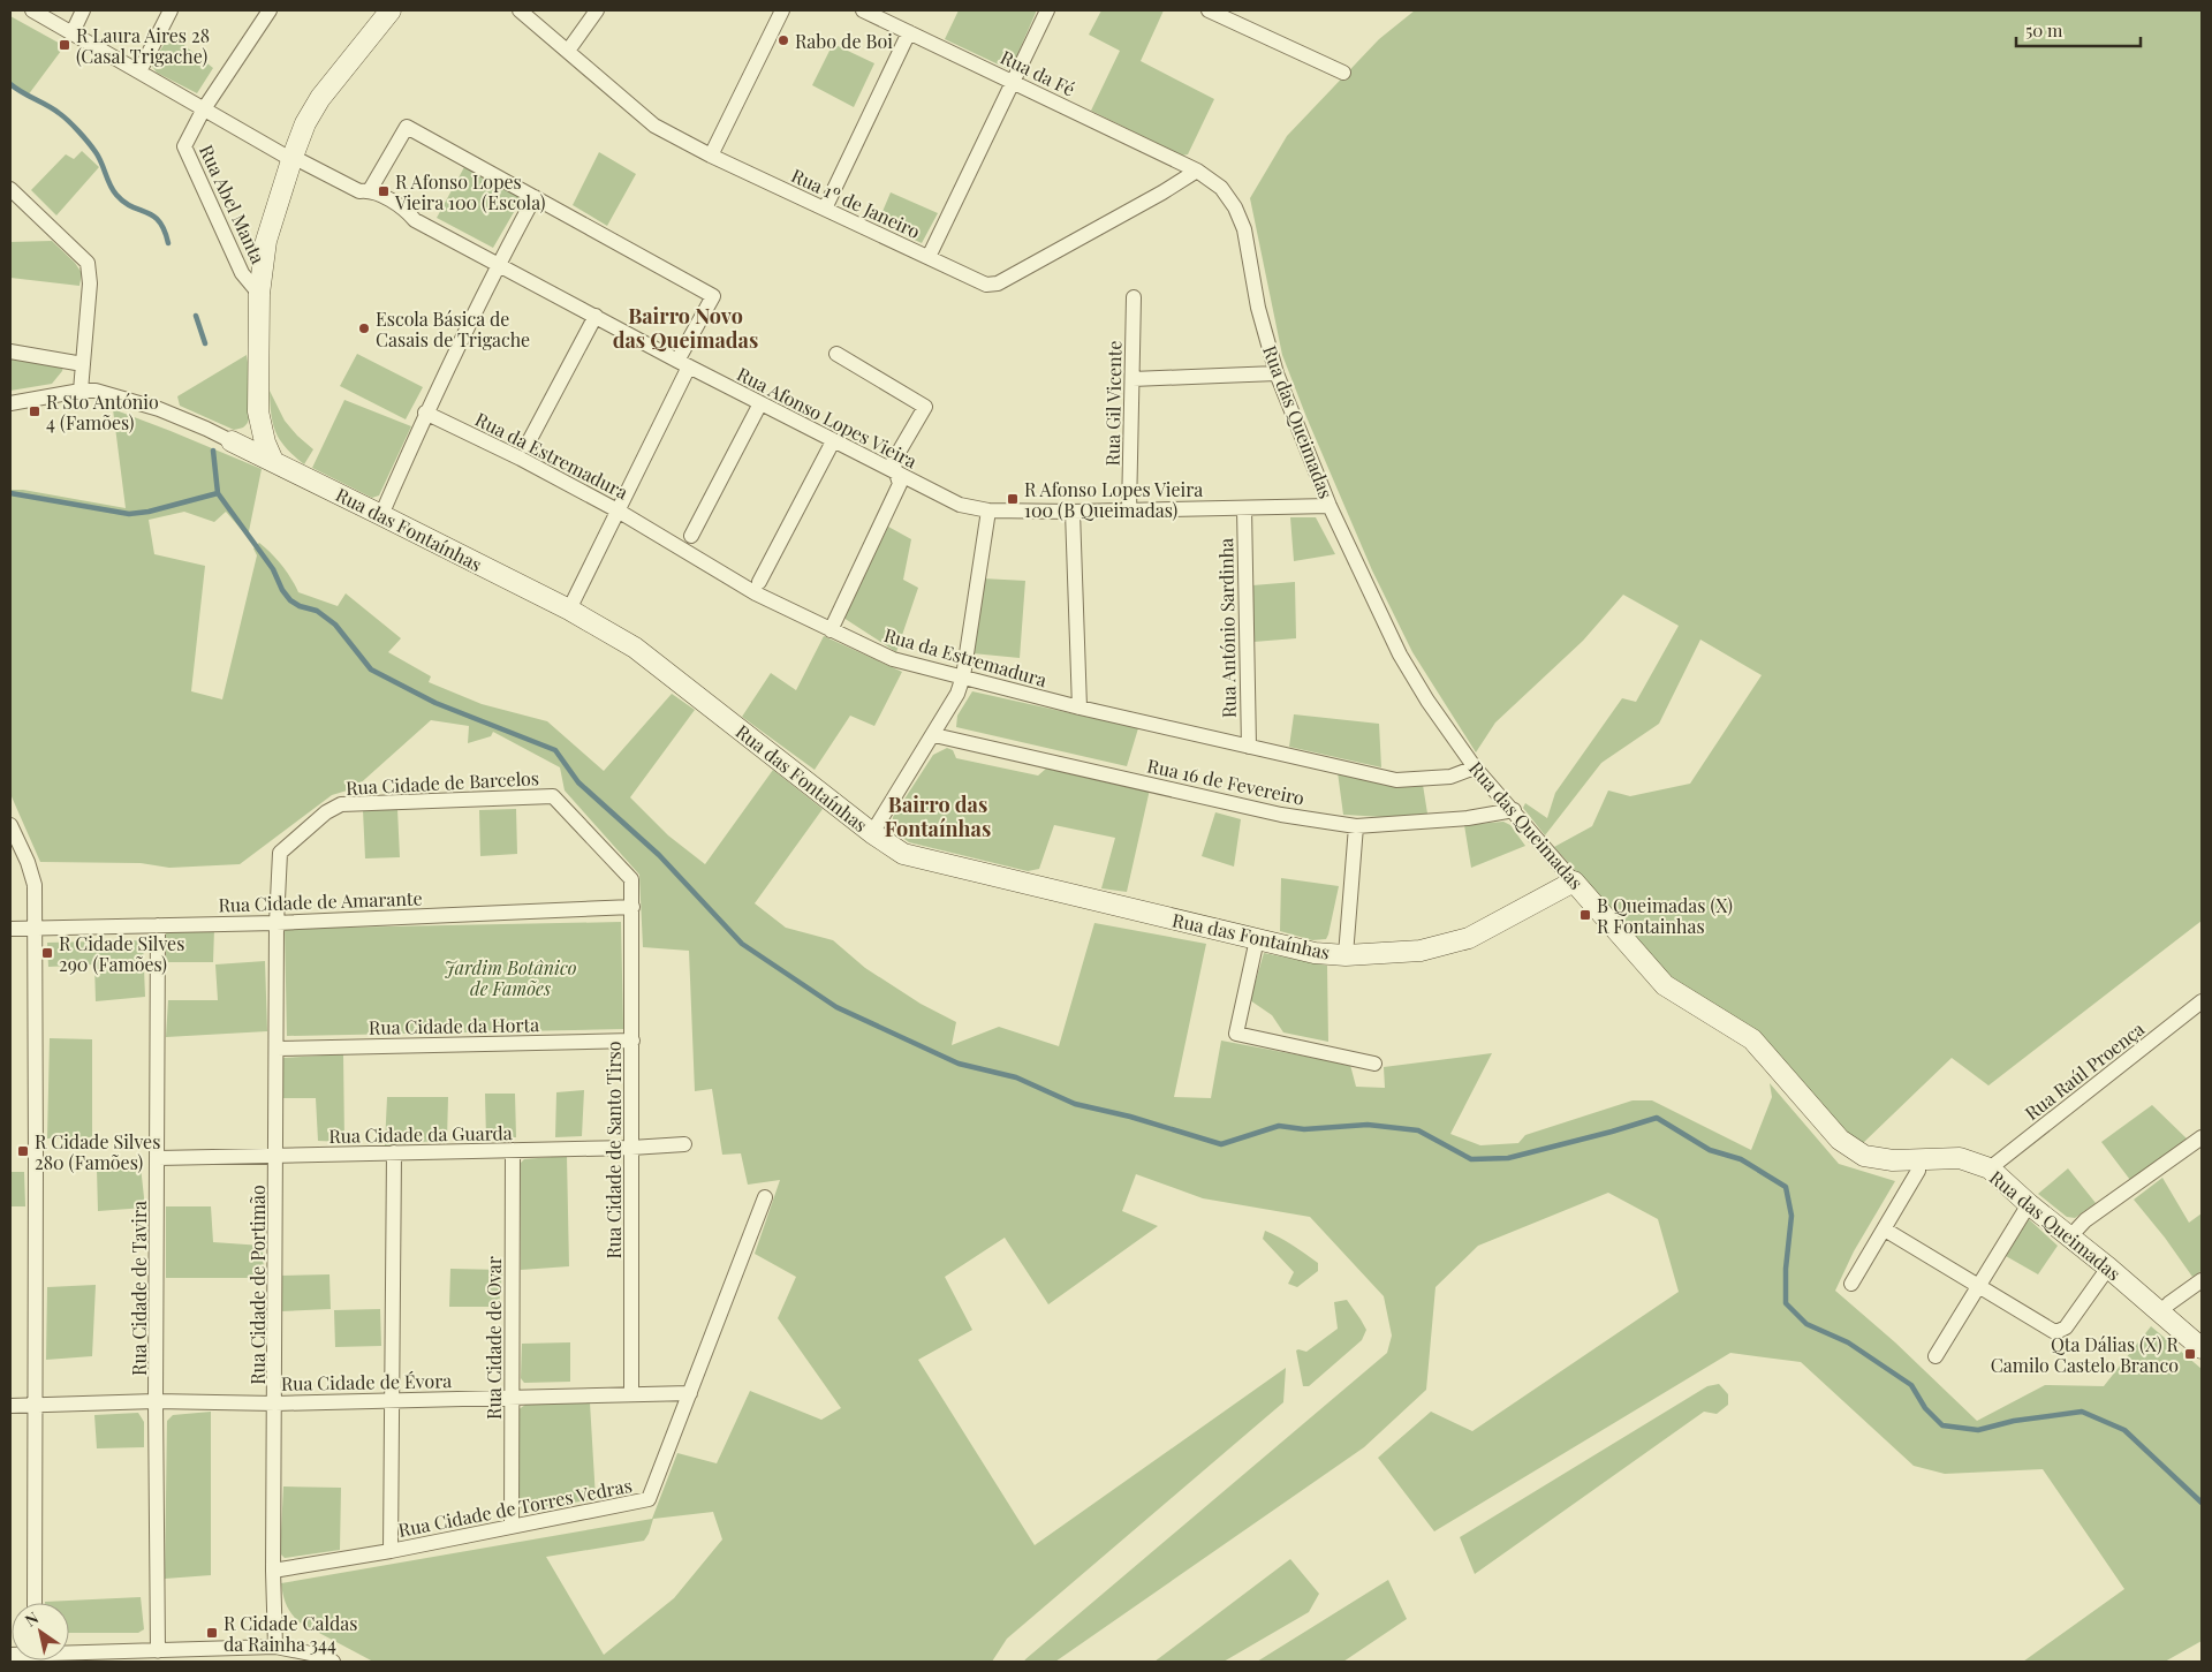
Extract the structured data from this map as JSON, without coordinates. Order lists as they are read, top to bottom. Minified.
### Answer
{"streets":{"street":["Rua da Fé","Rua 1º de Janeiro","Rua Abel Manta","Rua Gil Vicente","Rua Afonso Lopes Vieira","Rua das Queimadas","Rua da Estremadura","Rua das Fontaínhas","Rua António Sardinha","Rua 16 de Fevereiro","Rua Cidade de Barcelos","Rua Cidade de Amarante","Rua Cidade da Horta","Rua Raúl Proença","Rua Cidade da Guarda","Rua Cidade de Santo Tirso","Rua Cidade de Portimão","Rua Cidade de Tavira","Rua Cidade de Ovar","Rua Cidade de Évora","Rua Cidade de Torres Vedras"]},"crossings":[["Rua da Fé","Rua 1º de Janeiro"],["Rua da Fé","Rua das Queimadas"],["Rua 1º de Janeiro","Rua das Queimadas"],["Rua Abel Manta","Rua Afonso Lopes Vieira"],["Rua Gil Vicente","Rua Afonso Lopes Vieira"],["Rua Afonso Lopes Vieira","Rua das Queimadas"],["Rua Afonso Lopes Vieira","Rua António Sardinha"],["Rua das Queimadas","Rua da Estremadura"],["Rua das Queimadas","Rua das Fontaínhas"],["Rua das Queimadas","Rua 16 de Fevereiro"],["Rua das Queimadas","Rua Raúl Proença"],["Rua da Estremadura","Rua António Sardinha"],["Rua Cidade de Barcelos","Rua Cidade de Amarante"],["Rua Cidade de Barcelos","Rua Cidade de Santo Tirso"],["Rua Cidade de Barcelos","Rua Cidade de Portimão"],["Rua Cidade de Amarante","Rua Cidade de Santo Tirso"],["Rua Cidade de Amarante","Rua Cidade de Portimão"],["Rua Cidade de Amarante","Rua Cidade de Tavira"],["Rua Cidade da Horta","Rua Cidade de Santo Tirso"],["Rua Cidade da Horta","Rua Cidade de Portimão"],["Rua Cidade da Guarda","Rua Cidade de Santo Tirso"],["Rua Cidade da Guarda","Rua Cidade de Portimão"],["Rua Cidade da Guarda","Rua Cidade de Tavira"],["Rua Cidade da Guarda","Rua Cidade de Ovar"],["Rua Cidade de Santo Tirso","Rua Cidade de Évora"],["Rua Cidade de Portimão","Rua Cidade de Évora"],["Rua Cidade de Portimão","Rua Cidade de Torres Vedras"],["Rua Cidade de Tavira","Rua Cidade de Évora"],["Rua Cidade de Ovar","Rua Cidade de Évora"],["Rua Cidade de Ovar","Rua Cidade de Torres Vedras"],["Rua Cidade de Évora","Rua Cidade de Torres Vedras"]],"districts":["Bairro Novo das Queimadas","Bairro das Fontaínhas"],"parks":["Jardim Botânico de Famões"],"places":{"other":["Rabo de Boi","Escola Básica de Casais de Trigache"],"transit":["R Laura Aires 28 (Casal Trigache)","R Afonso Lopes Vieira 100 (Escola)","R Sto António 4 (Famões)","R Afonso Lopes Vieira 100 (B Queimadas)","B Queimadas (X) R Fontainhas","R Cidade Silves 290 (Famões)","R Cidade Silves 280 (Famões)","Qta Dálias (X) R Camilo Castelo Branco","R Cidade Caldas da Rainha 344"]},"scale_bar":"50 m","north":"top left"}
